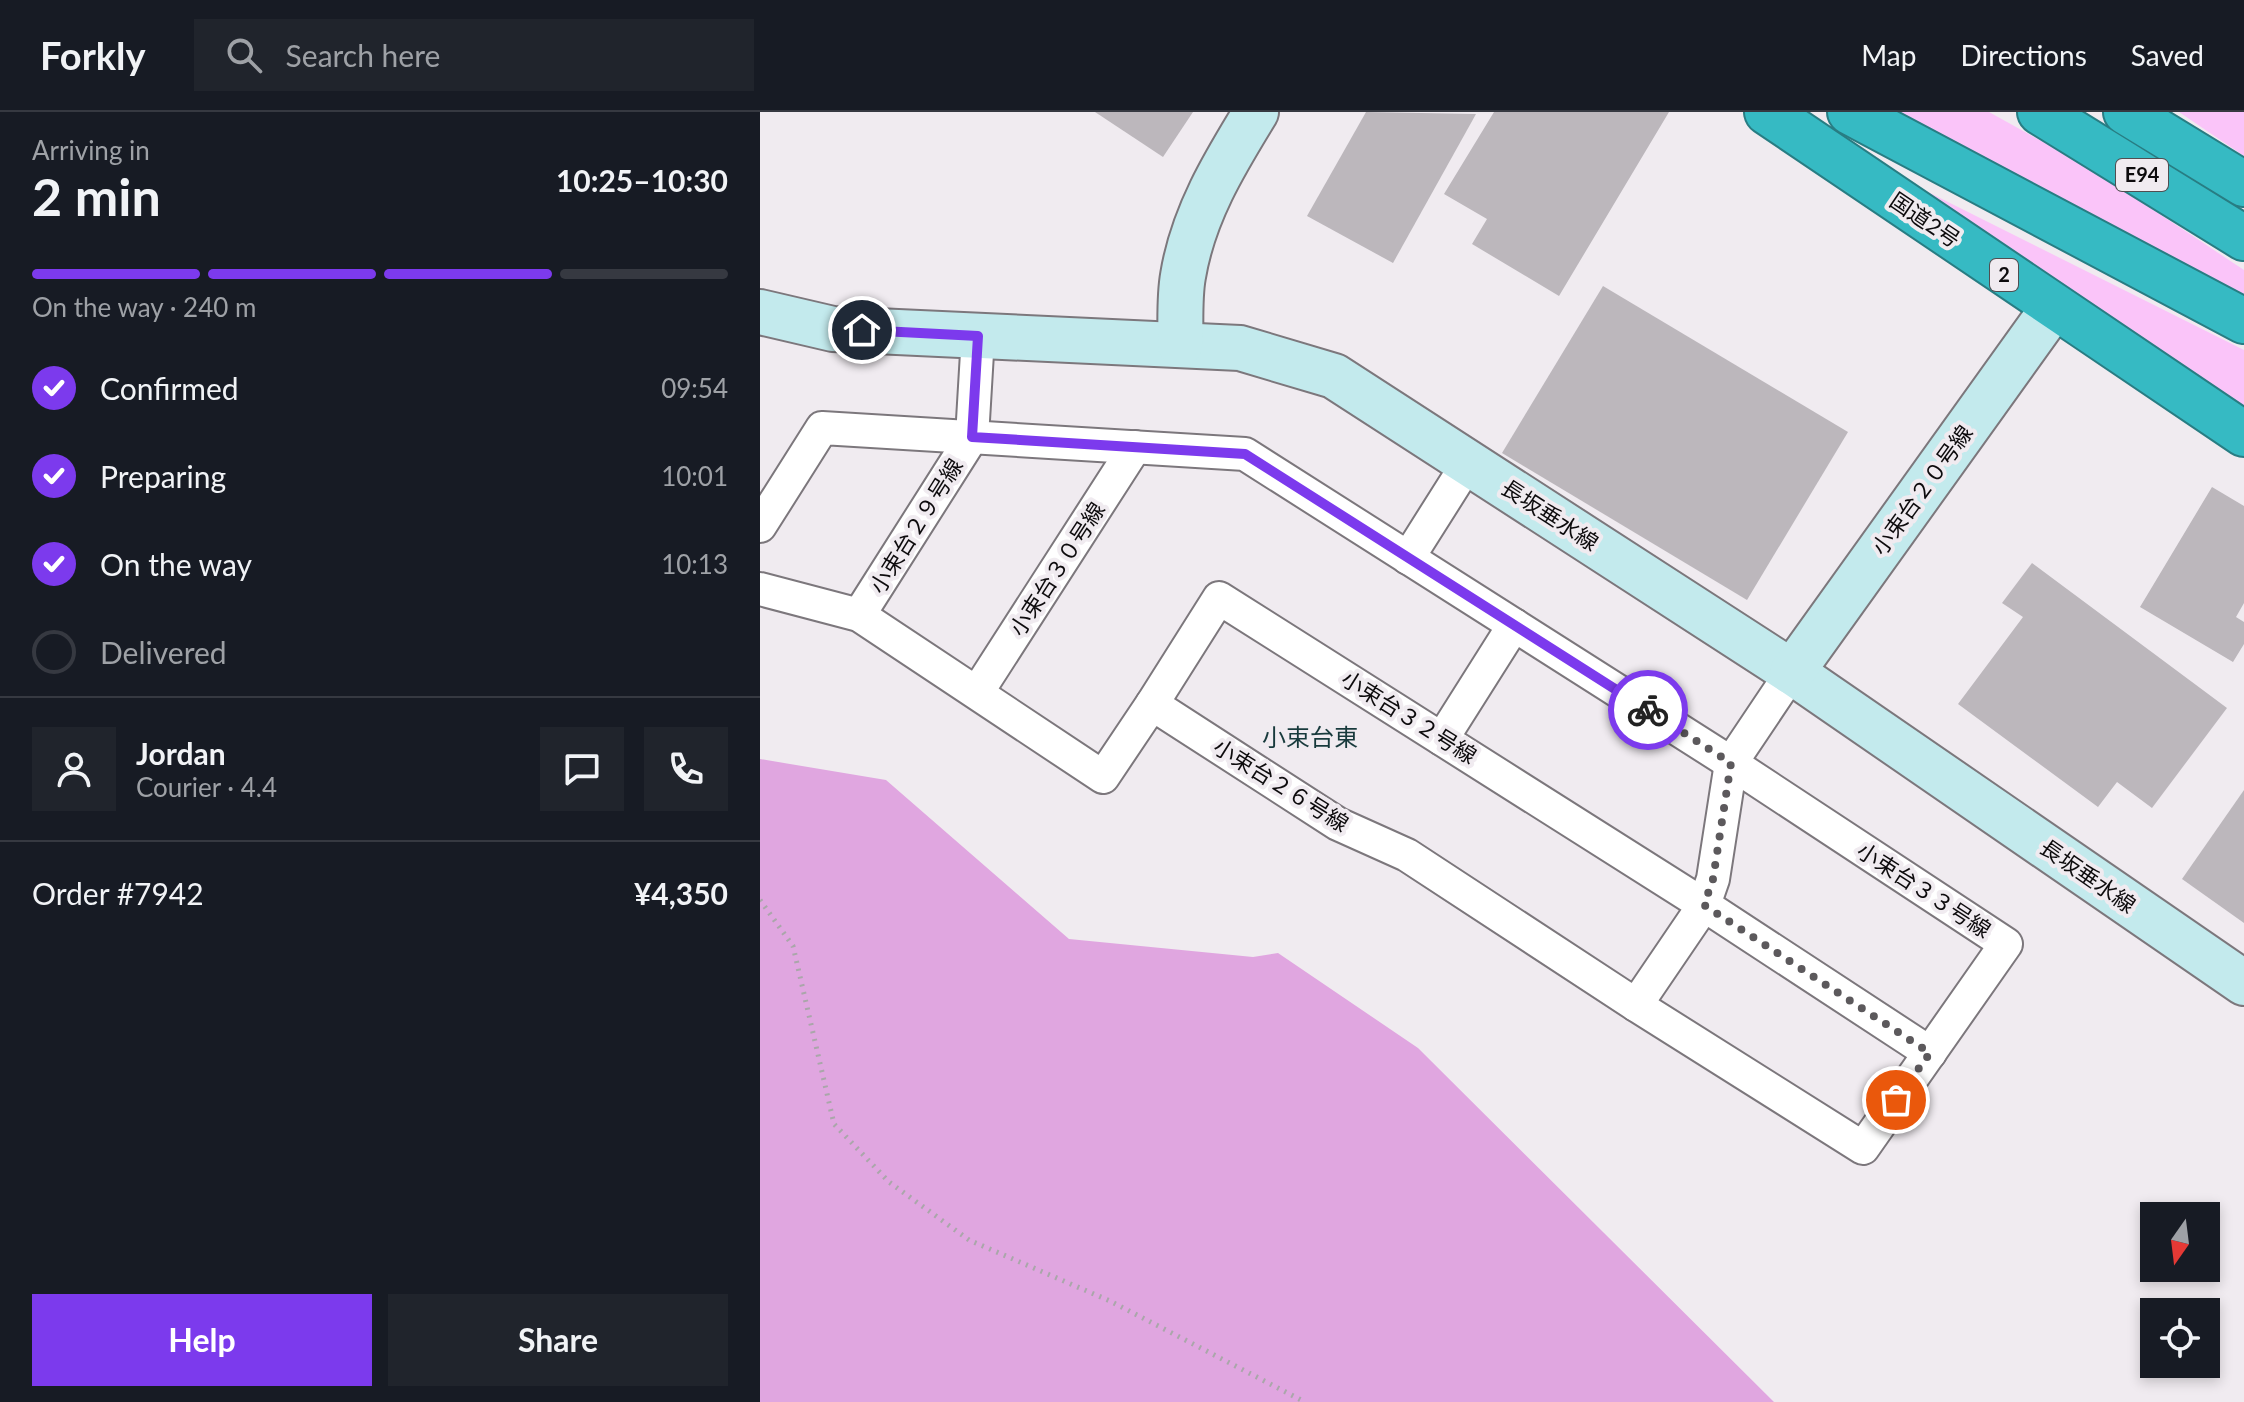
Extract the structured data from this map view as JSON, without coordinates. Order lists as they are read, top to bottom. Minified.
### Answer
{"streets":{"highway":["E94","国道2号","2"],"main road":["小束台２０号線","長坂垂水線"],"street":["小束台２９号線","小束台３０号線","小束台３２号線","小束台２６号線","小束台３３号線"]},"crossings":[["国道2号","小束台２０号線"],["小束台２０号線","長坂垂水線"],["小束台３２号線","小束台２６号線"],["小束台３２号線","小束台３３号線"],["小束台２６号線","小束台３３号線"]],"districts":["小束台東"],"north":"bottom","page":{"header":"Forkly","search":"Search here","nav":["Map","Directions","Saved"],"heading":["2 min","Arriving in","10:25–10:30"],"panel":["Jordan","Courier · 4.4","Order #7942","¥4,350"],"bar":"On the way · 240 m","list":[["Confirmed","09:54"],["Preparing","10:01"],["On the way","10:13"],"Delivered"],"buttons":["Help","Share"]}}
